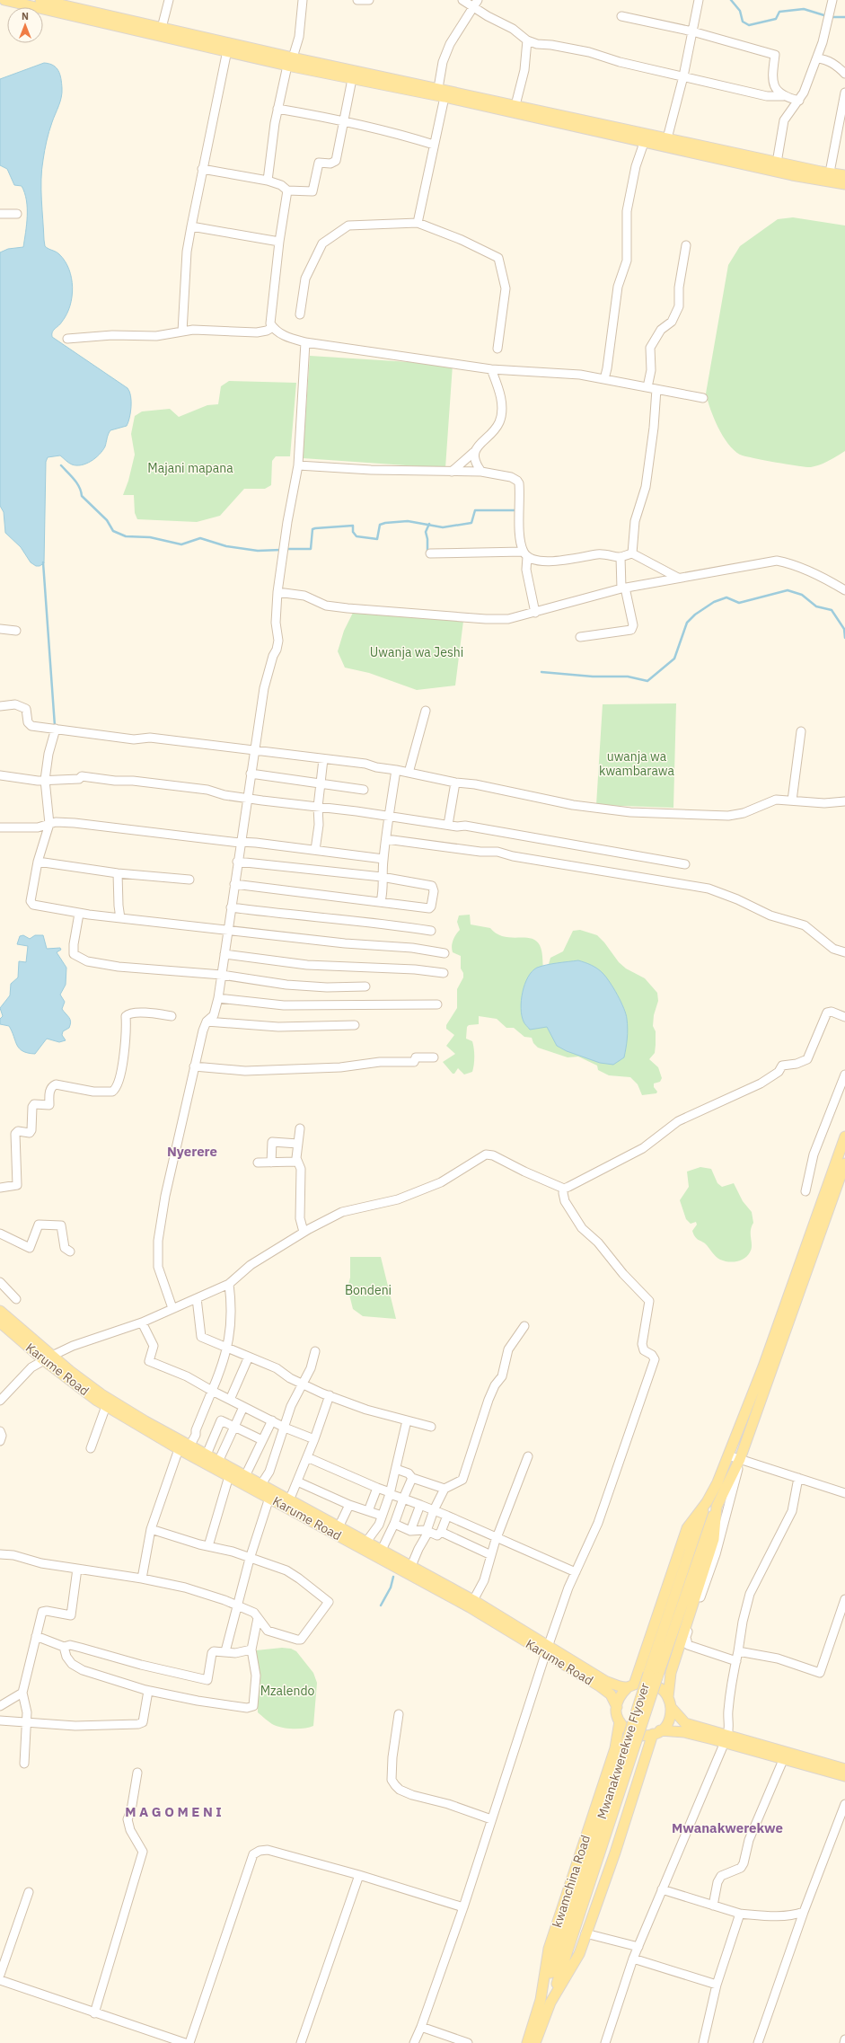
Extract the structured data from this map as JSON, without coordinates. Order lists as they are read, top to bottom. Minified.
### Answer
{"streets":{"main road":["Karume Road","Mwanakwerekwe Flyover","kwamchina Road"]},"crossings":[["Karume Road","kwamchina Road"],["Mwanakwerekwe Flyover","kwamchina Road"]],"districts":["Nyerere","M A G O M E N I","Mwanakwerekwe"],"parks":["Majani mapana","Uwanja wa Jeshi","uwanja wa kwambarawa","Bondeni","Mzalendo"],"north":"top"}
